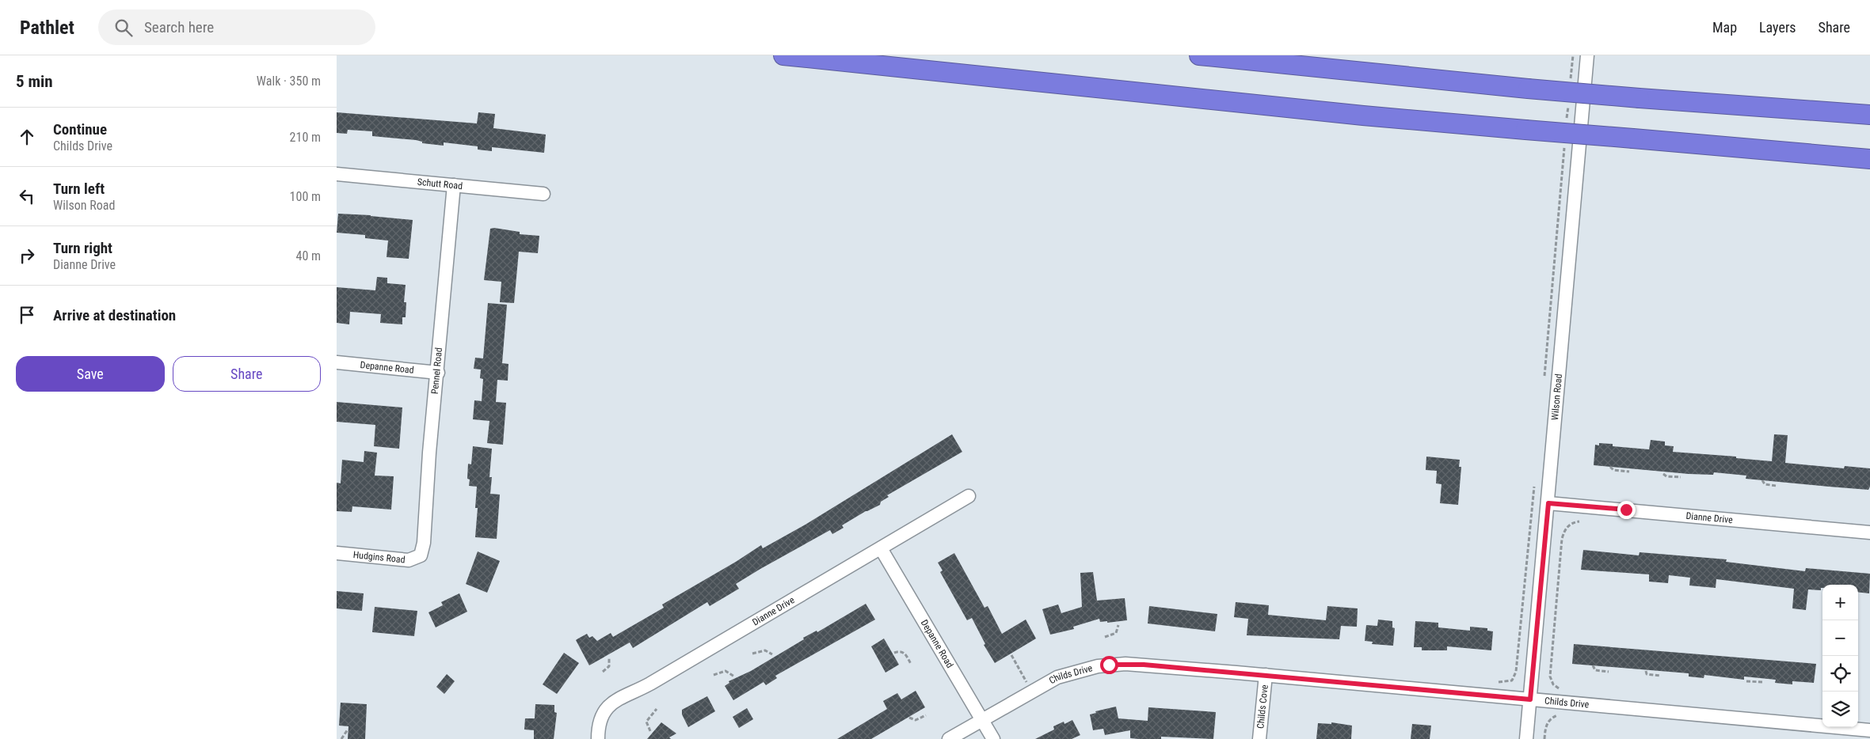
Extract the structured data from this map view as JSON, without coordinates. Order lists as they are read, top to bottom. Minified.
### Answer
{"streets":{"street":["Schutt Road","Depanne Road","Pennel Road","Wilson Road","Dianne Drive","Hudgins Road","Childs Drive","Childs Cove"]},"crossings":[["Schutt Road","Pennel Road"],["Depanne Road","Pennel Road"],["Depanne Road","Dianne Drive"],["Depanne Road","Childs Drive"],["Pennel Road","Hudgins Road"],["Wilson Road","Dianne Drive"],["Wilson Road","Childs Drive"],["Childs Drive","Childs Cove"]],"page":{"header":"Pathlet","search":"Search here","nav":["Map","Layers","Share"],"heading":["5 min","Walk · 350 m"],"list":[["Continue","Childs Drive","210 m"],["Turn left","Wilson Road","100 m"],["Turn right","Dianne Drive","40 m"],"Arrive at destination"],"buttons":["Save","Share"],"map_buttons":["+","−"]}}
